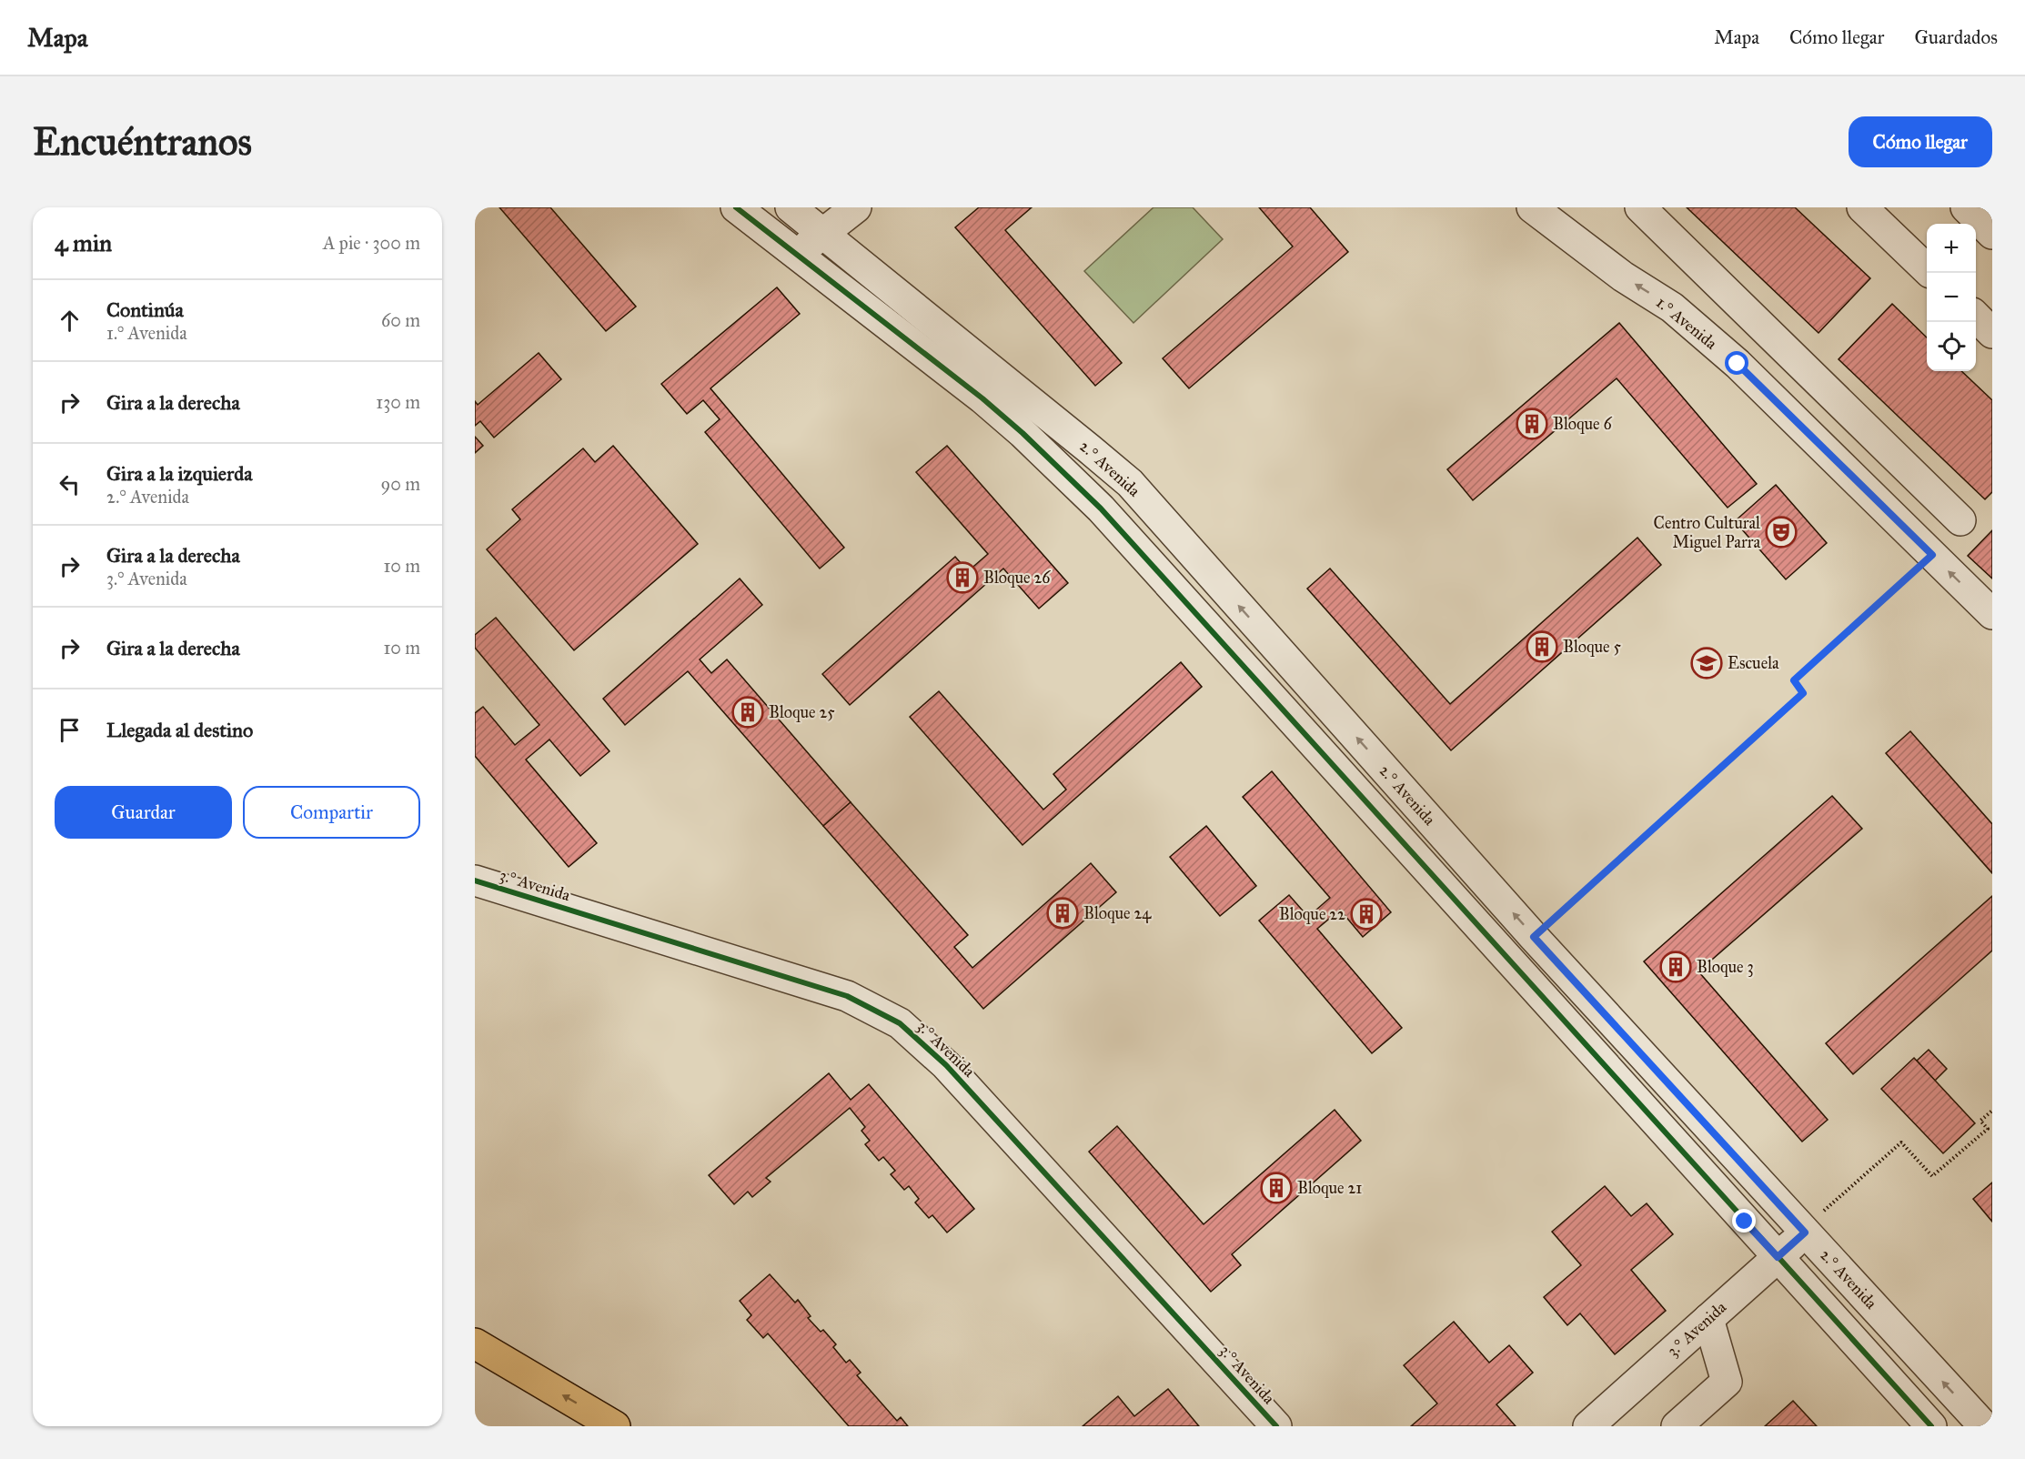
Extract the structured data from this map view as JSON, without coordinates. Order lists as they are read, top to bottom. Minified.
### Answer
{"streets":{"street":["1.° Avenida","2.° Avenida","3.° Avenida"]},"crossings":[["2.° Avenida","3.° Avenida"]],"places":{"building":["Bloque 6","Bloque 26","Bloque 5","Bloque 25","Bloque 24","Bloque 22","Bloque 3","Bloque 21"],"theatre":["Centro Cultural Miguel Parra"],"school or university":["Escuela"]},"page":{"header":"Mapa","nav":["Mapa","Cómo llegar","Guardados"],"buttons":["Cómo llegar",["Guardar","Compartir"]],"title":"Encuéntranos","heading":["4 min","A pie · 300 m"],"map_buttons":["+","−"],"list":[["Continúa","1.° Avenida","60 m"],["Gira a la derecha","130 m"],["Gira a la izquierda","2.° Avenida","90 m"],["Gira a la derecha","3.° Avenida","10 m"],["Gira a la derecha","10 m"],"Llegada al destino"]}}
